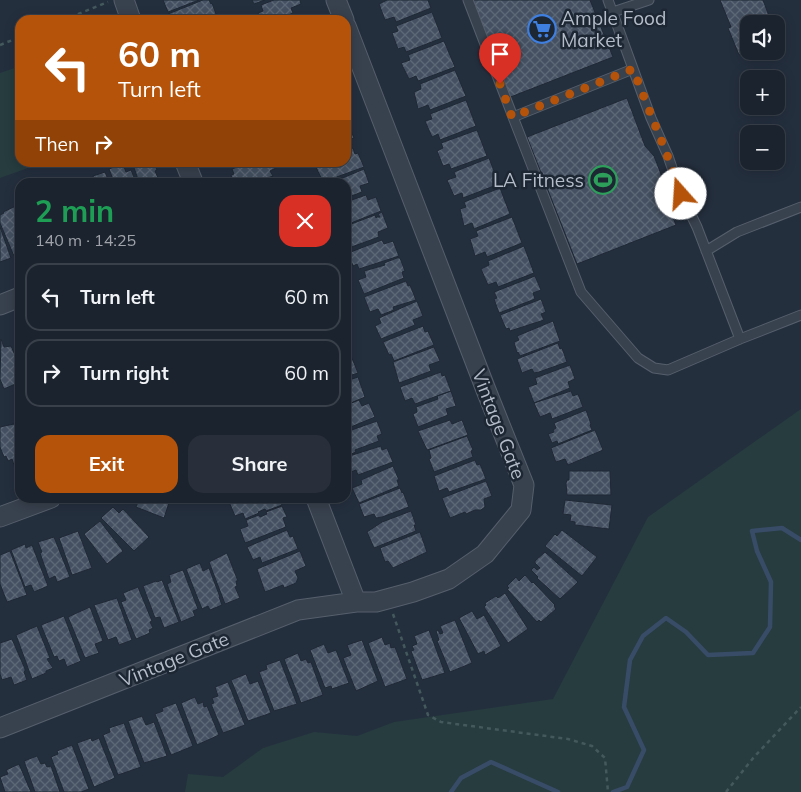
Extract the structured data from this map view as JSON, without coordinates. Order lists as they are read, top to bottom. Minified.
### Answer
{"streets":{"street":["Vintage Gate"]},"places":{"supermarket":["Ample Food Market"],"sports":["LA Fitness"]},"page":{"map_buttons":["+","−"],"turn":["60 m","Turn left"],"then":"Then","heading":["2 min","140 m · 14:25"],"list":[{"name":"Turn left","value":"60 m"},{"name":"Turn right","value":"60 m"}],"buttons":["Exit","Share"]}}
